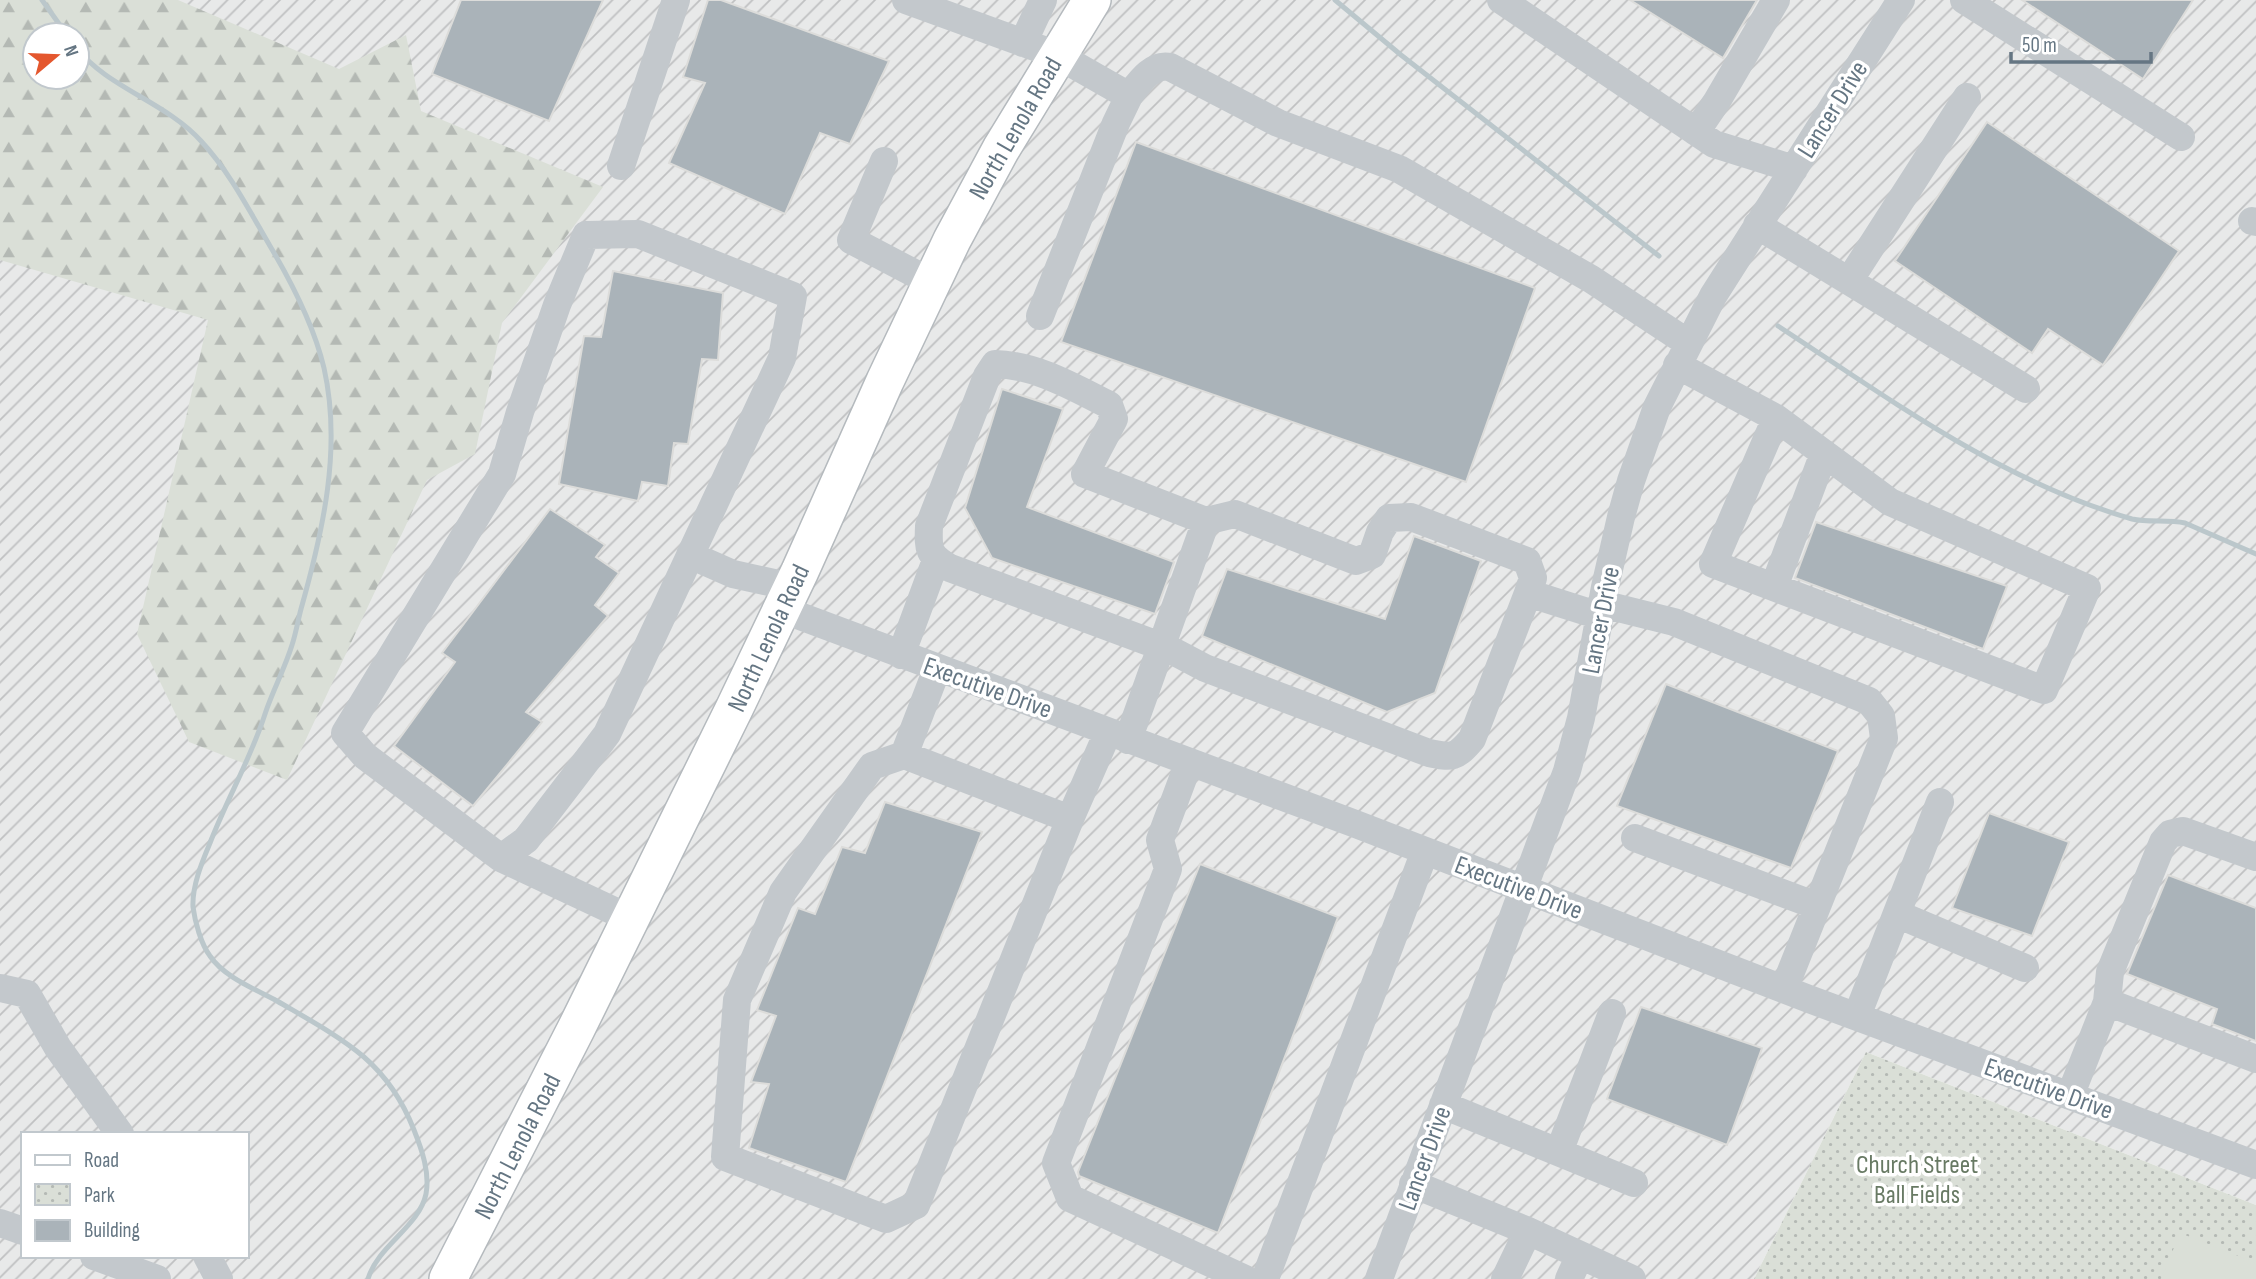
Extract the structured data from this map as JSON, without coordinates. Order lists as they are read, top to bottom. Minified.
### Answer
{"streets":{"main road":["North Lenola Road"],"street":["Lancer Drive","Executive Drive"]},"crossings":[["Lancer Drive","Executive Drive"],["North Lenola Road","Executive Drive"]],"parks":["Church Street Ball Fields"],"legend":["Road","Park","Building"],"scale_bar":"50 m","north":"right"}
